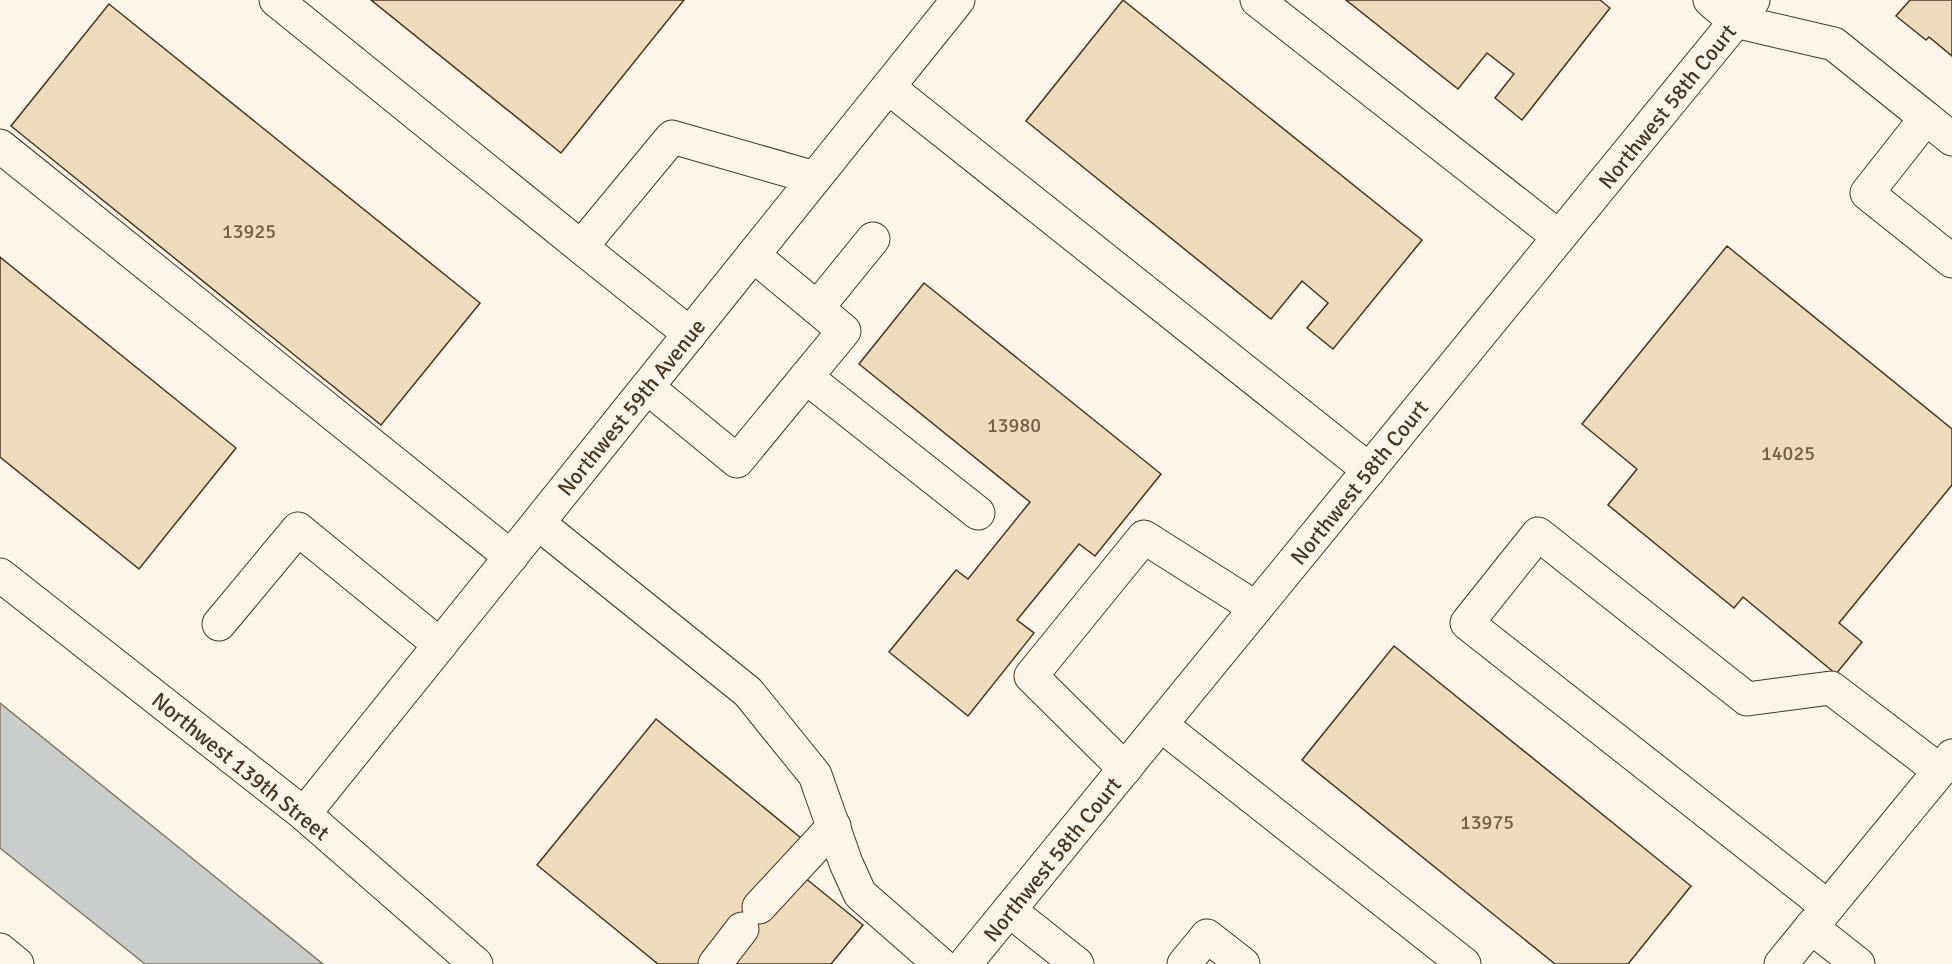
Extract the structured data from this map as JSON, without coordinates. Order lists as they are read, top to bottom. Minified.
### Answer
{"streets":{"street":["Northwest 58th Court","Northwest 59th Avenue","Northwest 139th Street"]},"crossings":[["Northwest 59th Avenue","Northwest 139th Street"]],"house_numbers":["13925","13980","14025","13975"]}
